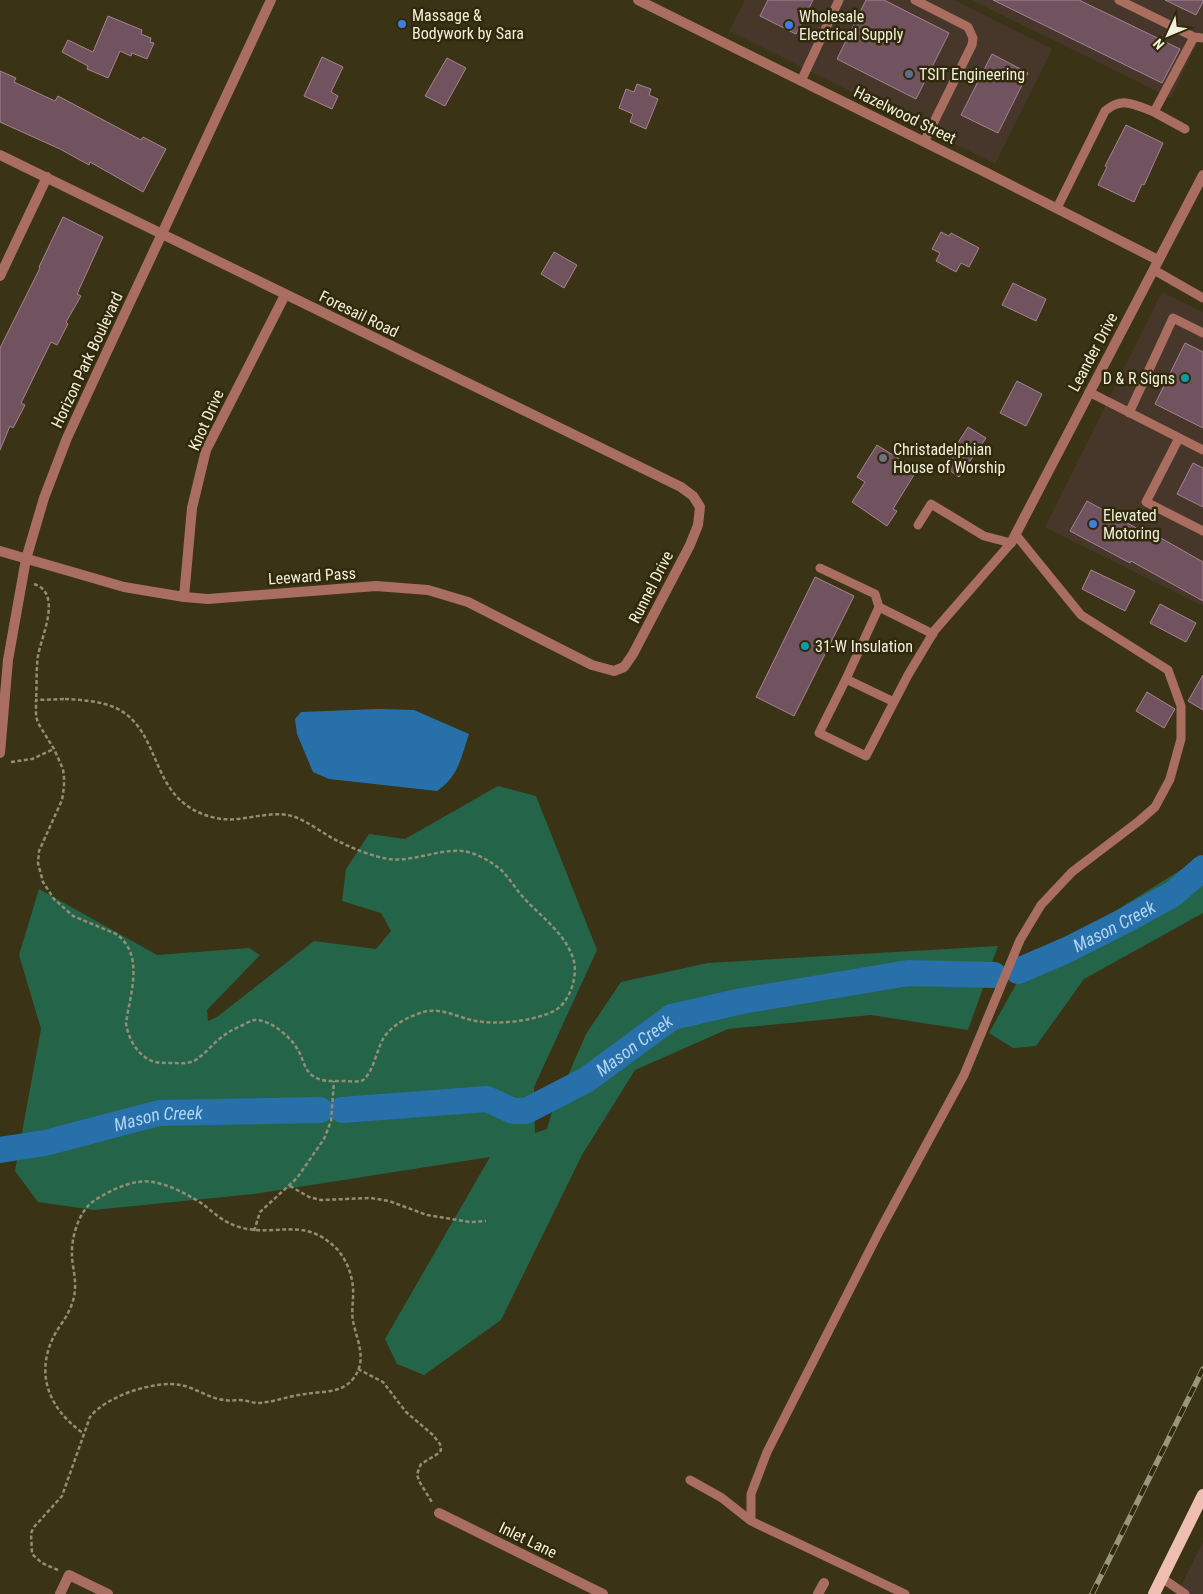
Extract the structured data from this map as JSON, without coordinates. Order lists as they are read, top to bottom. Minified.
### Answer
{"streets":{"street":["Hazelwood Street","Foresail Road","Leander Drive","Horizon Park Boulevard","Knot Drive","Leeward Pass","Runnel Drive","Inlet Lane"]},"crossings":[["Hazelwood Street","Leander Drive"],["Foresail Road","Horizon Park Boulevard"],["Foresail Road","Knot Drive"],["Foresail Road","Runnel Drive"],["Horizon Park Boulevard","Leeward Pass"],["Knot Drive","Leeward Pass"],["Leeward Pass","Runnel Drive"]],"water":["Mason Creek"],"places":["Massage & Bodywork by Sara","Wholesale Electrical Supply","TSIT Engineering","D & R Signs","Christadelphian House of Worship","Elevated Motoring","31-W Insulation"],"north":"bottom left"}
